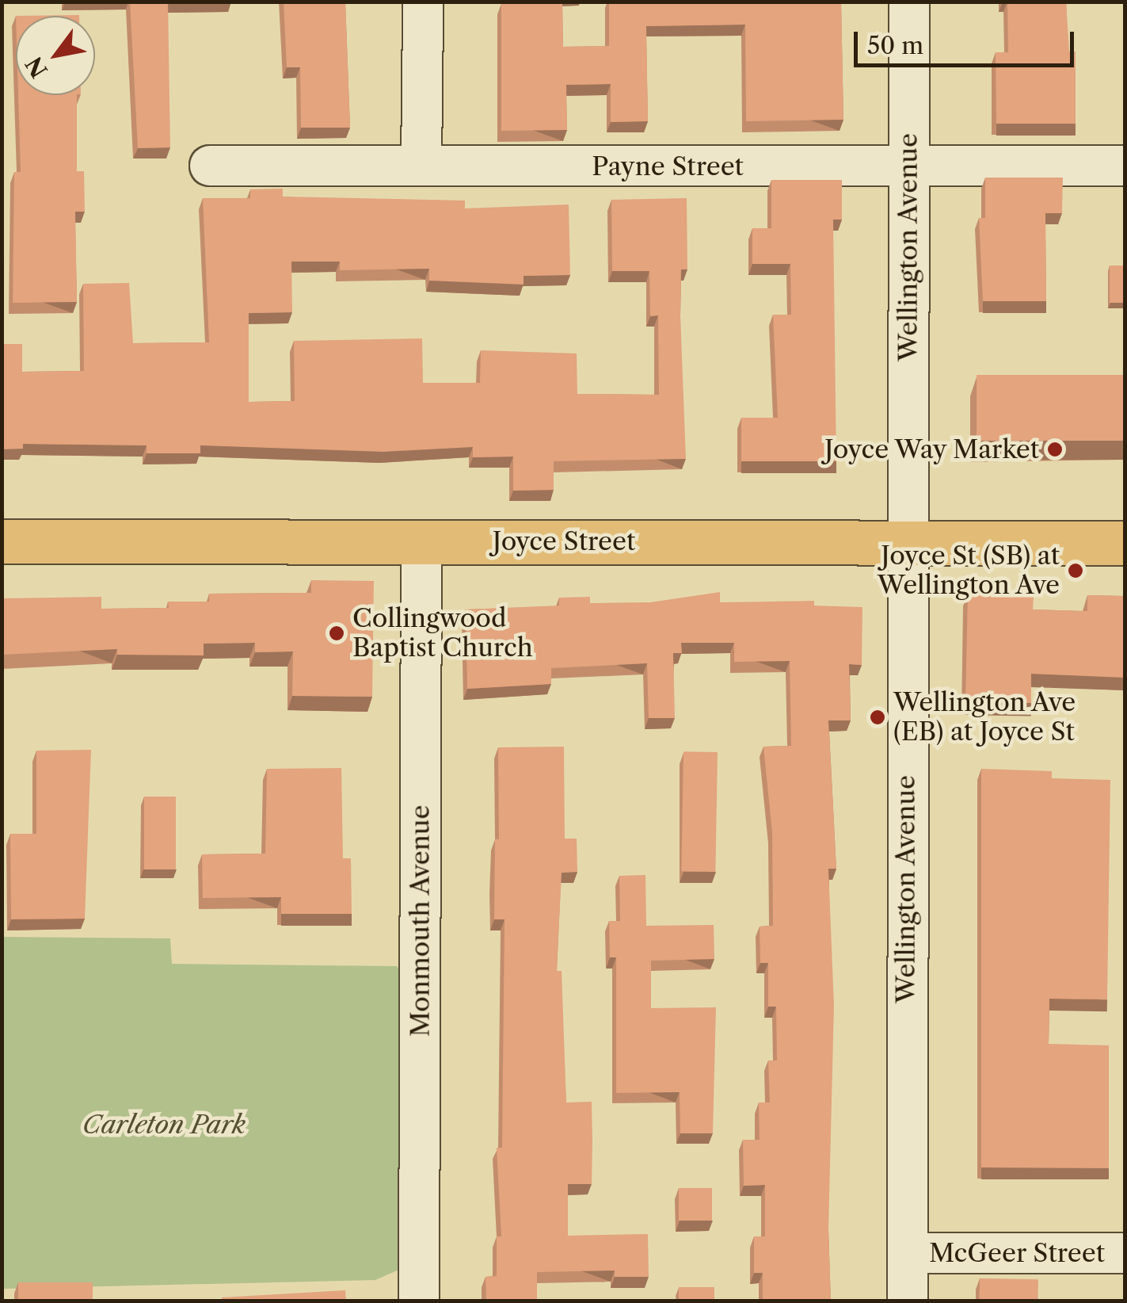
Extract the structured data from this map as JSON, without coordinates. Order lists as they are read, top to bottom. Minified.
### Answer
{"streets":{"main road":["Joyce Street"],"street":["Payne Street","Wellington Avenue","Monmouth Avenue","McGeer Street"]},"crossings":[["Payne Street","Wellington Avenue"],["Wellington Avenue","Joyce Street"],["Wellington Avenue","McGeer Street"],["Joyce Street","Monmouth Avenue"]],"parks":["Carleton Park"],"places":["Joyce Way Market","Joyce St (SB) at Wellington Ave","Collingwood Baptist Church","Wellington Ave (EB) at Joyce St"],"scale_bar":"50 m","north":"bottom left"}
